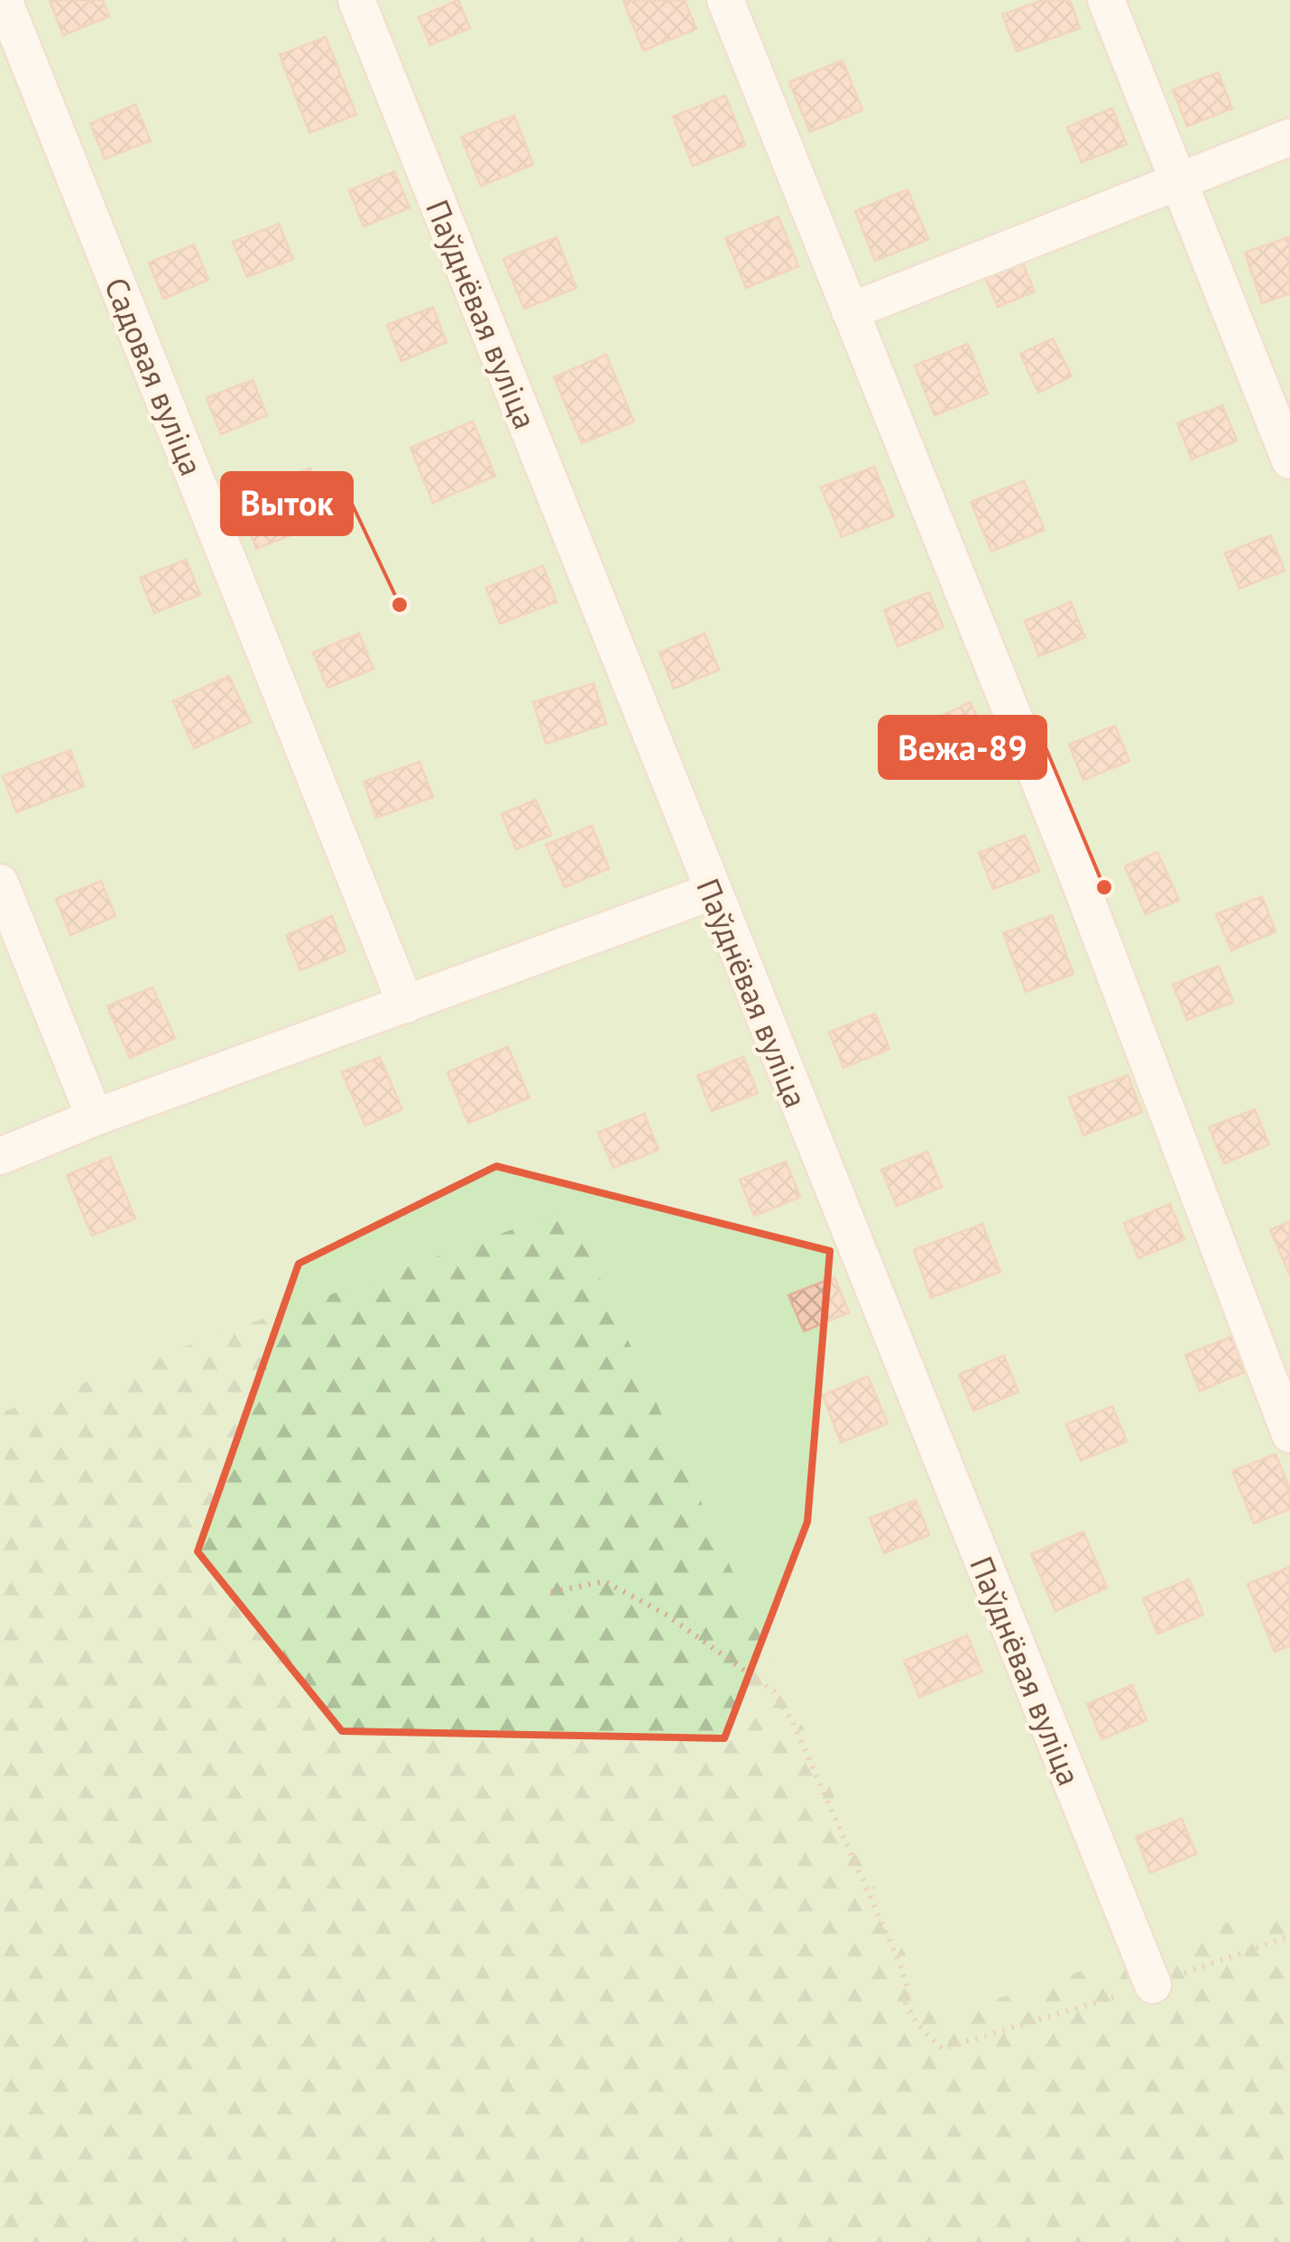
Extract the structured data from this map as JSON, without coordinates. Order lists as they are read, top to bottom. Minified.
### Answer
{"streets":{"street":["Паўднёвая вуліца","Садовая вуліца"]},"places":["Выток","Вежа-89"]}
